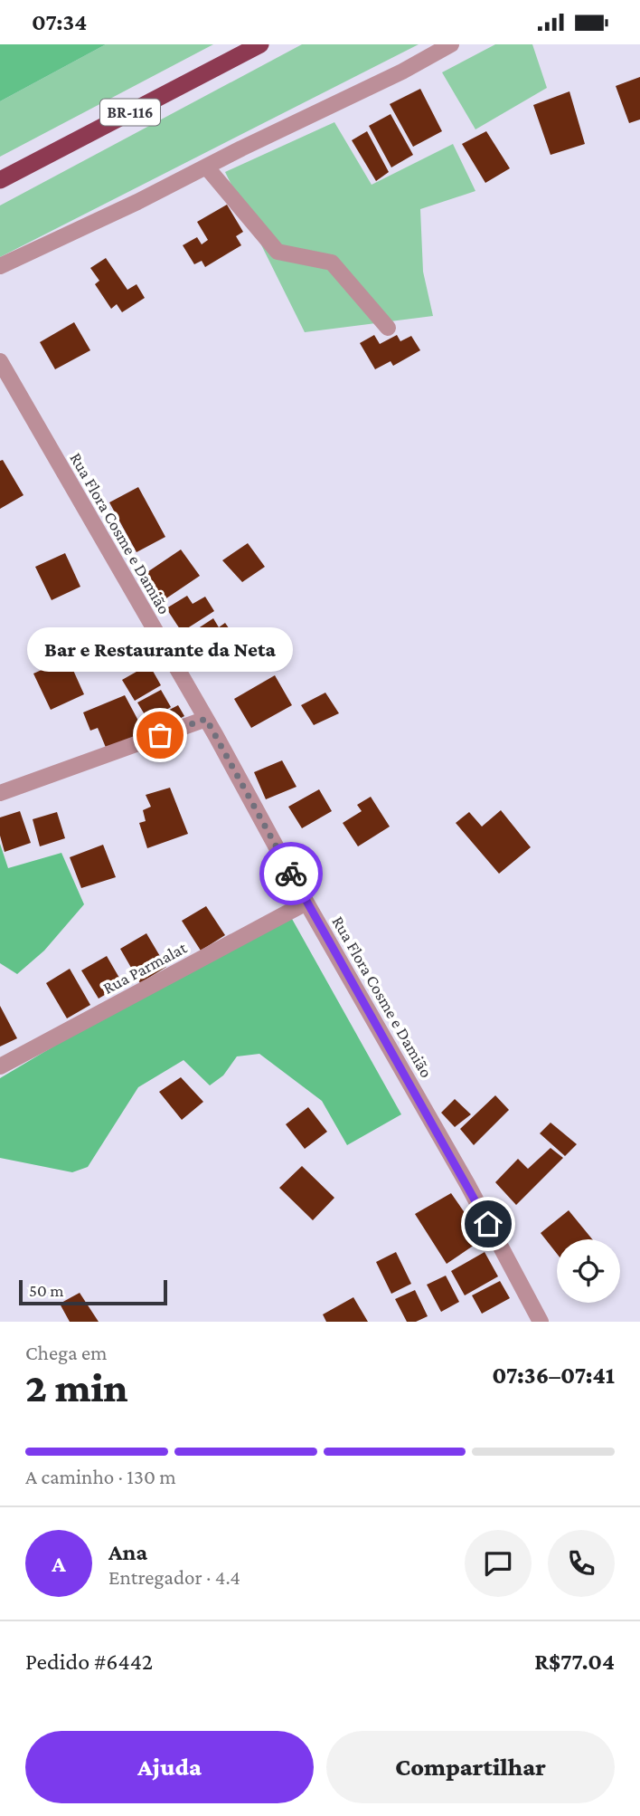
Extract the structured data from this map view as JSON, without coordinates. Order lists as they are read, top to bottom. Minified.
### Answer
{"streets":{"highway":["BR-116"],"street":["Rua Flora Cosme e Damião","Rua Parmalat"]},"crossings":[["Rua Flora Cosme e Damião","Rua Parmalat"]],"places":["Bar e Restaurante da Neta"],"scale_bar":"50 m","page":{"status":"07:34","bubble":"Bar e Restaurante da Neta","scale":"50 m","heading":["2 min","Chega em","07:36–07:41"],"panel":["Ana","Entregador · 4.4","Pedido #6442","R$77.04"],"bar":"A caminho · 130 m","round":"A","buttons":["Ajuda","Compartilhar"]}}
